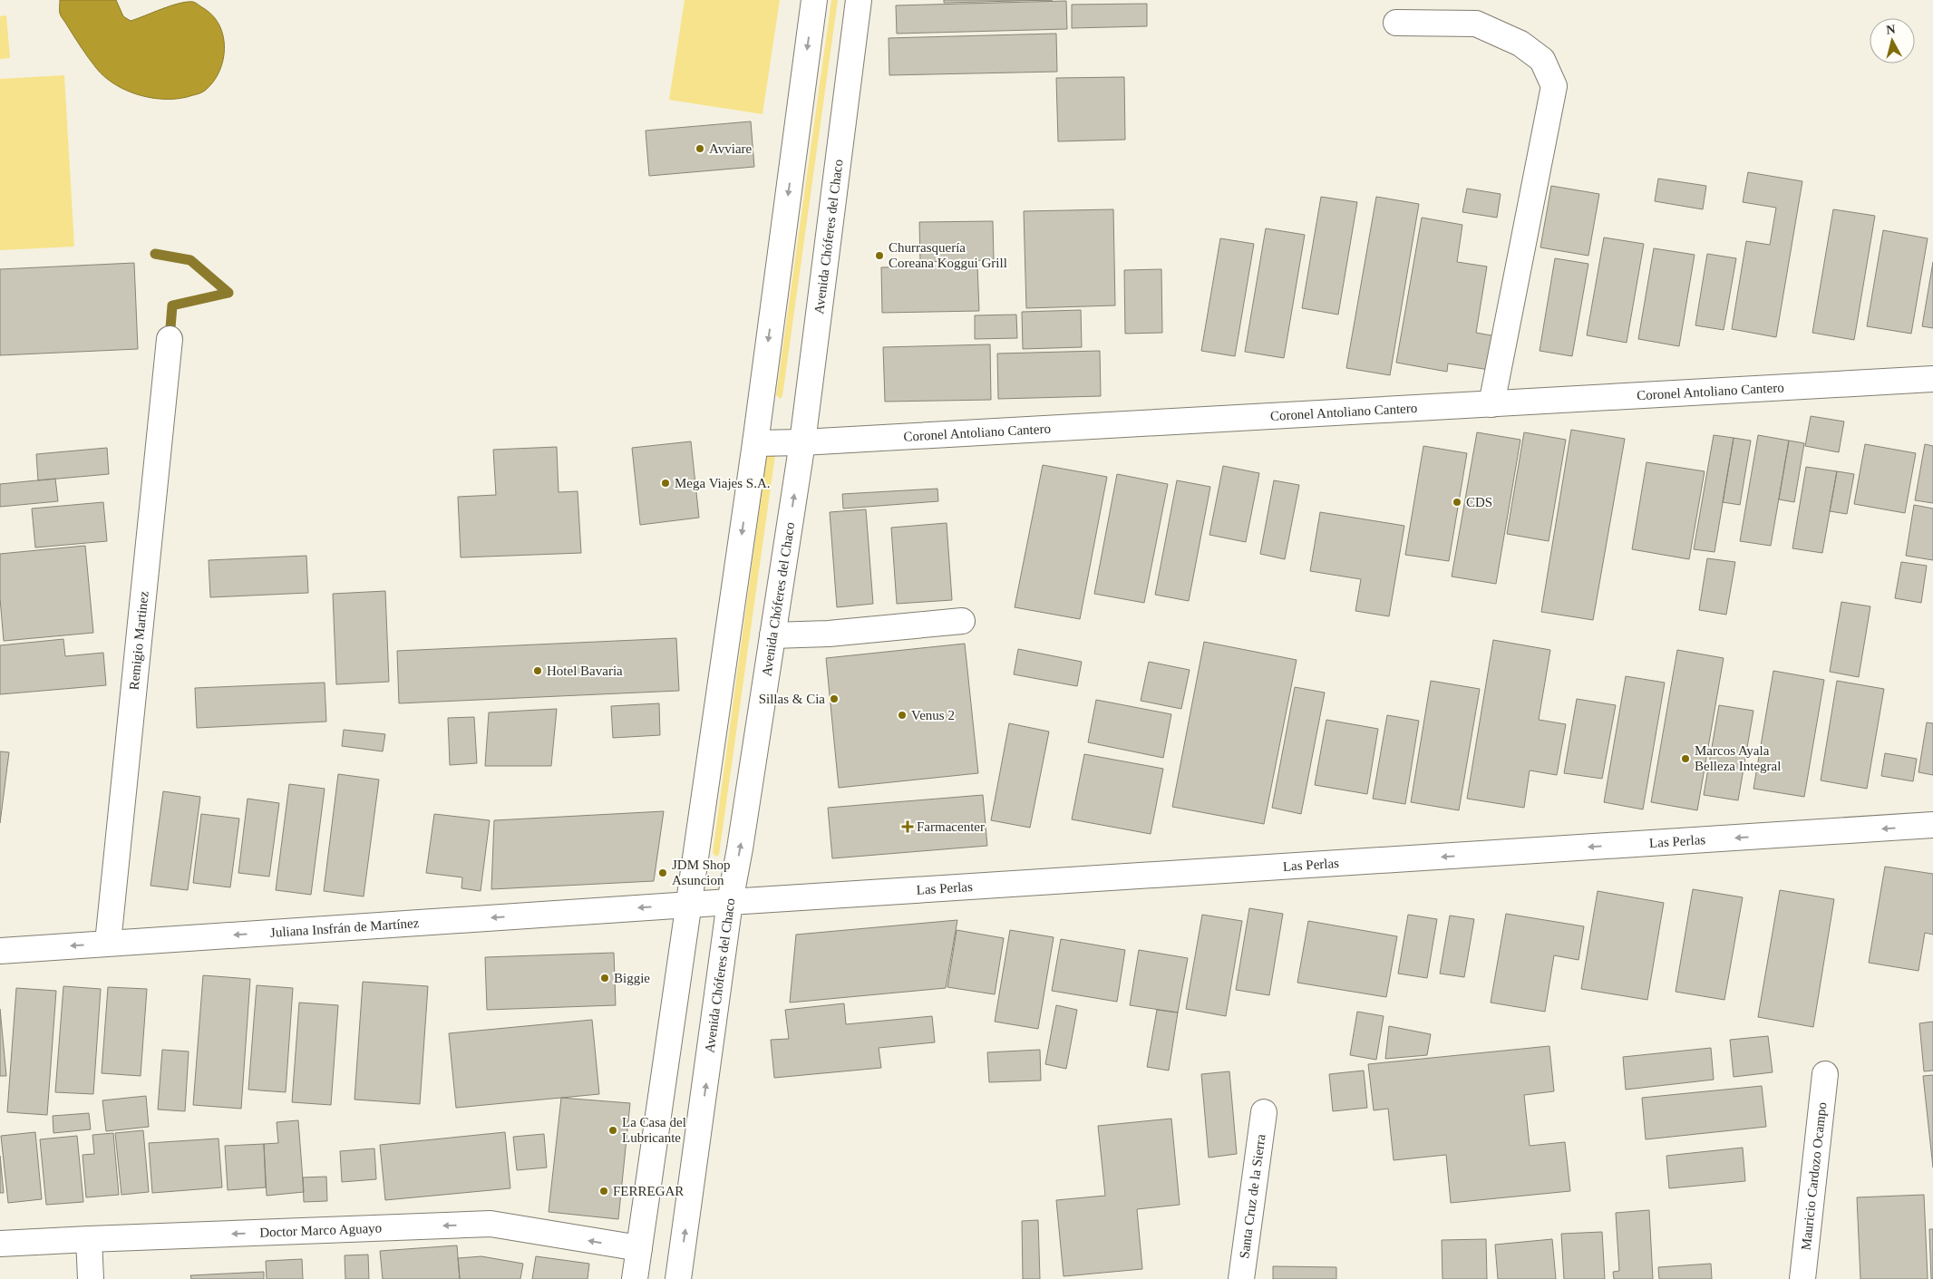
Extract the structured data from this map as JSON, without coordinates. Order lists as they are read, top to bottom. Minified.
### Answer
{"streets":{"street":["Avenida Chóferes del Chaco","Coronel Antoliano Cantero","Remigio Martinez","Las Perlas","Juliana Insfrán de Martínez","Mauricio Cardozo Ocampo","Santa Cruz de la Sierra","Doctor Marco Aguayo"]},"crossings":[["Avenida Chóferes del Chaco","Coronel Antoliano Cantero"],["Avenida Chóferes del Chaco","Las Perlas"],["Remigio Martinez","Juliana Insfrán de Martínez"],["Las Perlas","Juliana Insfrán de Martínez"]],"one_way":["Las Perlas","Juliana Insfrán de Martínez","Doctor Marco Aguayo"],"places":{"other":["Avviare","Churrasquería Coreana Koggui Grill","Mega Viajes S.A.","CDS","Hotel Bavaria","Sillas & Cia","Venus 2","Marcos Ayala Belleza Integral","JDM Shop Asuncion","Biggie","La Casa del Lubricante","FERREGAR"],"health":["Farmacenter"]},"north":"top"}
